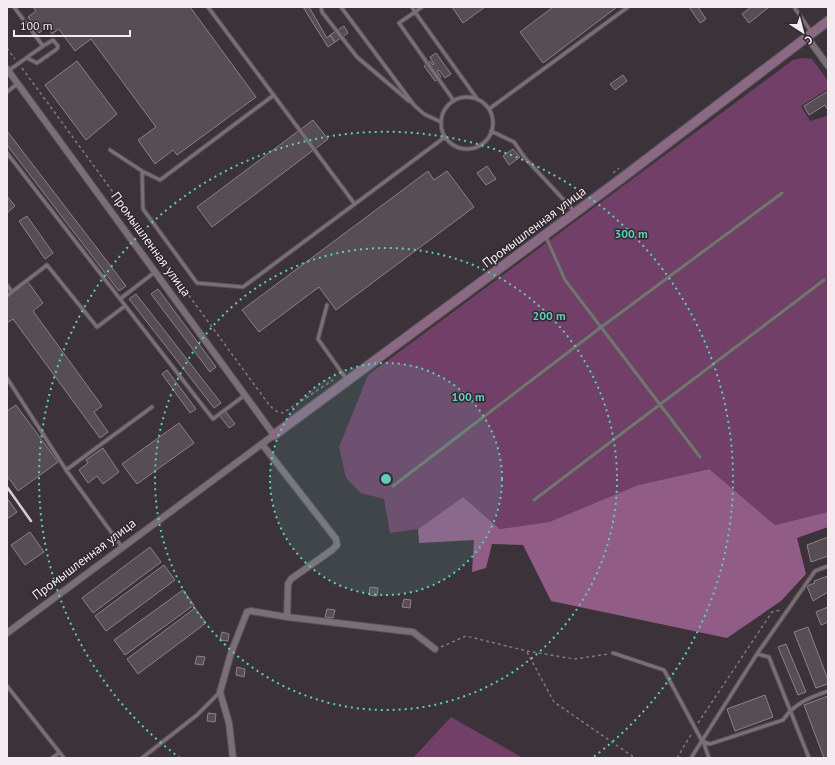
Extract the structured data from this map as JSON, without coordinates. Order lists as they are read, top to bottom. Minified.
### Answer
{"streets":{"street":["Промышленная улица"]},"scale_bar":"100 m","north":"bottom right","rings":["300 m","200 m","100 m"]}
